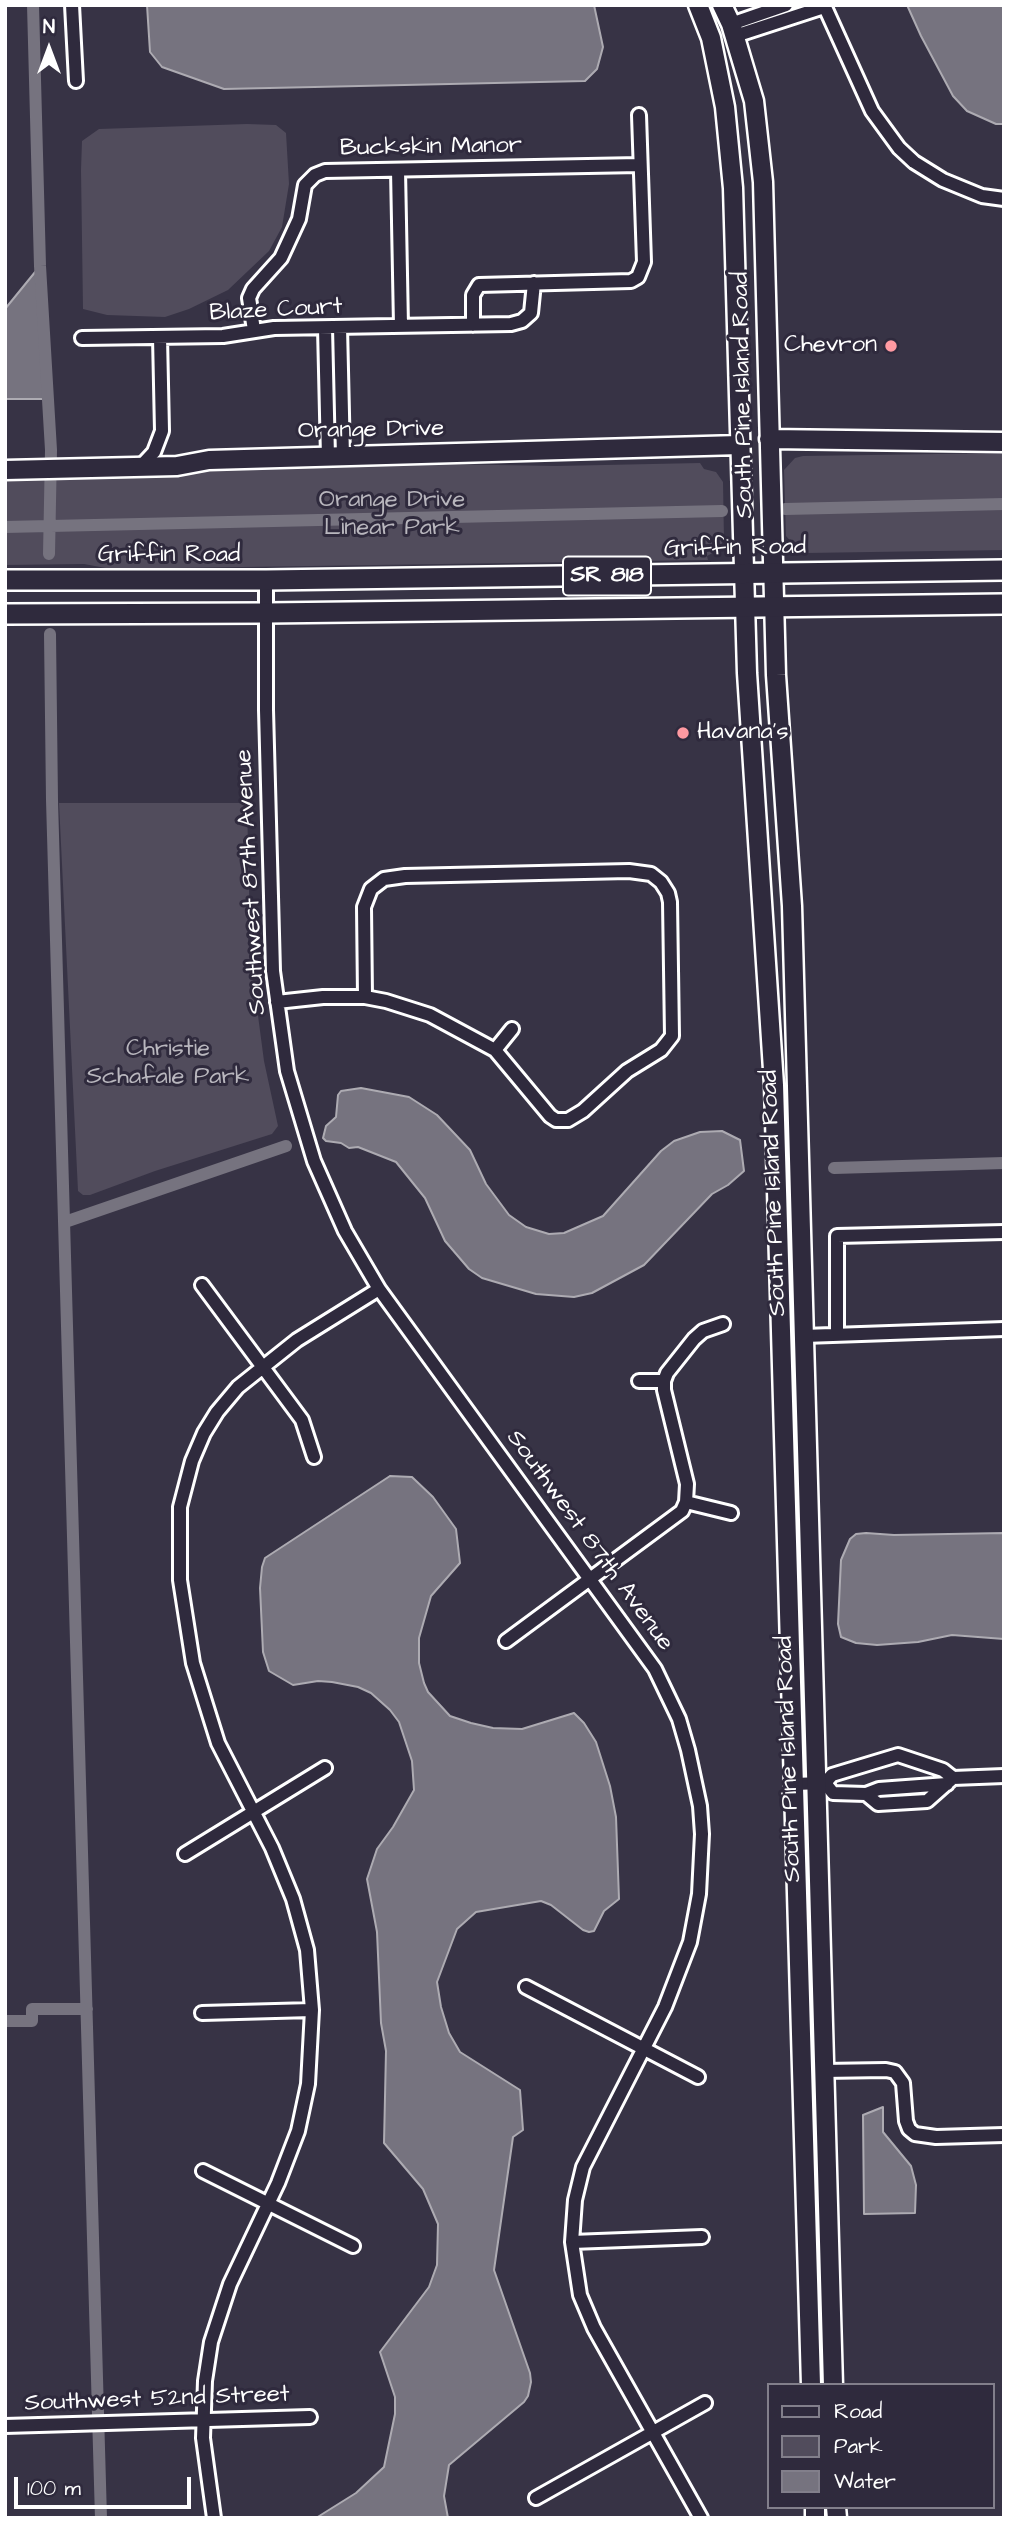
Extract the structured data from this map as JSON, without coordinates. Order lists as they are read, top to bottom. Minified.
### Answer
{"streets":{"main road":["South Pine Island Road","Orange Drive","Griffin Road","SR 818"],"street":["Buckskin Manor","Blaze Court","Southwest 87th Avenue","Southwest 52nd Street"]},"crossings":[["Buckskin Manor","Blaze Court"],["South Pine Island Road","Orange Drive"],["South Pine Island Road","Griffin Road"],["South Pine Island Road","SR 818"],["Griffin Road","Southwest 87th Avenue"],["SR 818","Southwest 87th Avenue"]],"parks":["Orange Drive Linear Park","Christie Schafale Park"],"places":["Chevron","Havana's"],"legend":["Road","Park","Water"],"scale_bar":"100 m","north":"top"}
